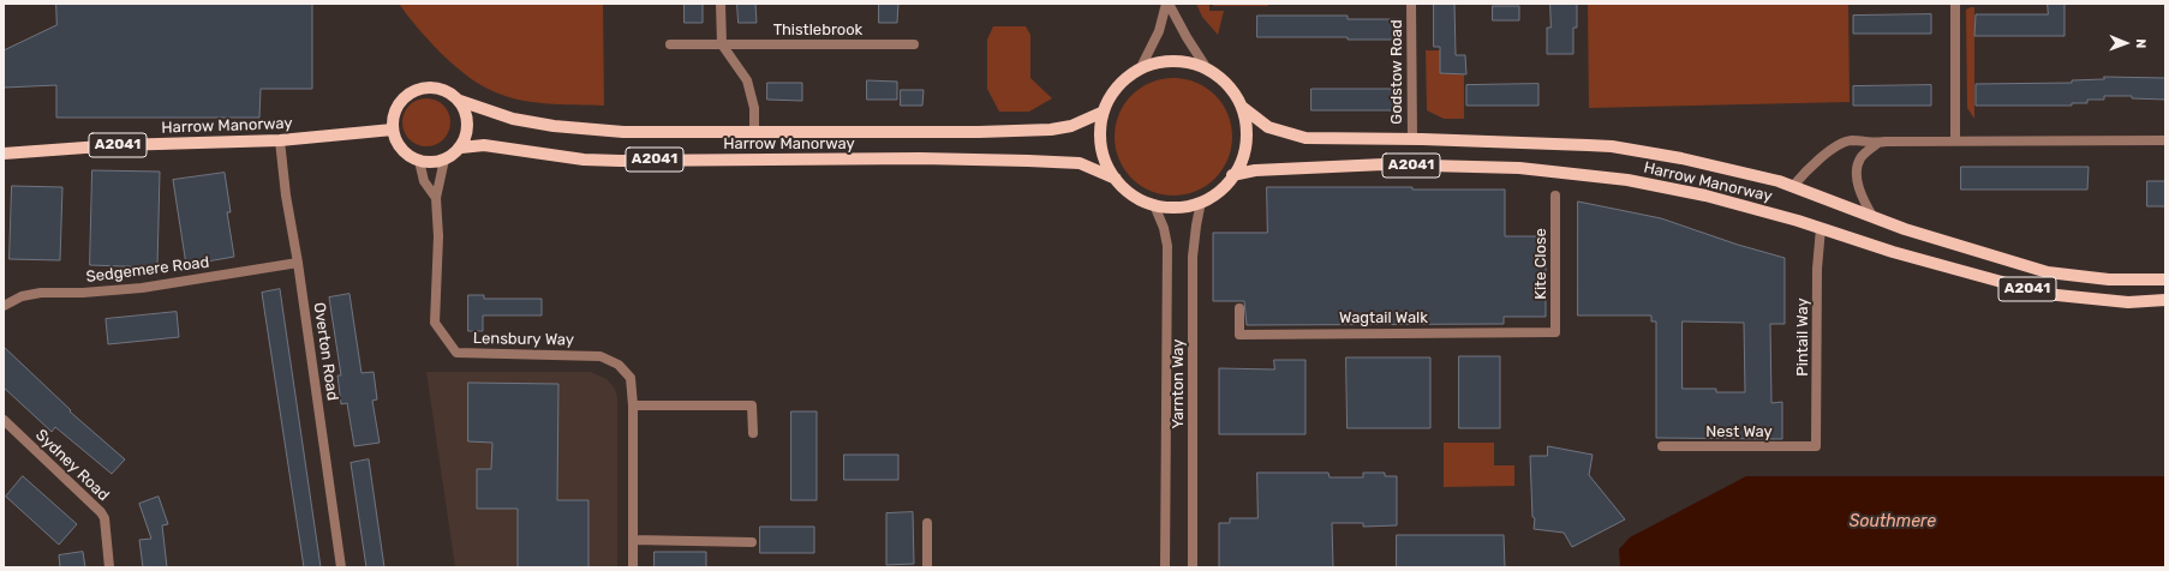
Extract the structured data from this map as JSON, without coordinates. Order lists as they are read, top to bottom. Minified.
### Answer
{"streets":{"main road":["Harrow Manorway","A2041"],"street":["Thistlebrook","Godstow Road","Kite Close","Sedgemere Road","Wagtail Walk","Pintail Way","Lensbury Way","Overton Road","Yarnton Way","Nest Way","Sydney Road"]},"crossings":[["Godstow Road","Harrow Manorway"],["Harrow Manorway","A2041"],["Harrow Manorway","Pintail Way"],["Harrow Manorway","Lensbury Way"],["Harrow Manorway","Overton Road"],["Harrow Manorway","Yarnton Way"],["A2041","Yarnton Way"],["Kite Close","Wagtail Walk"],["Sedgemere Road","Overton Road"],["Pintail Way","Nest Way"]],"water":["Southmere"],"north":"right"}
